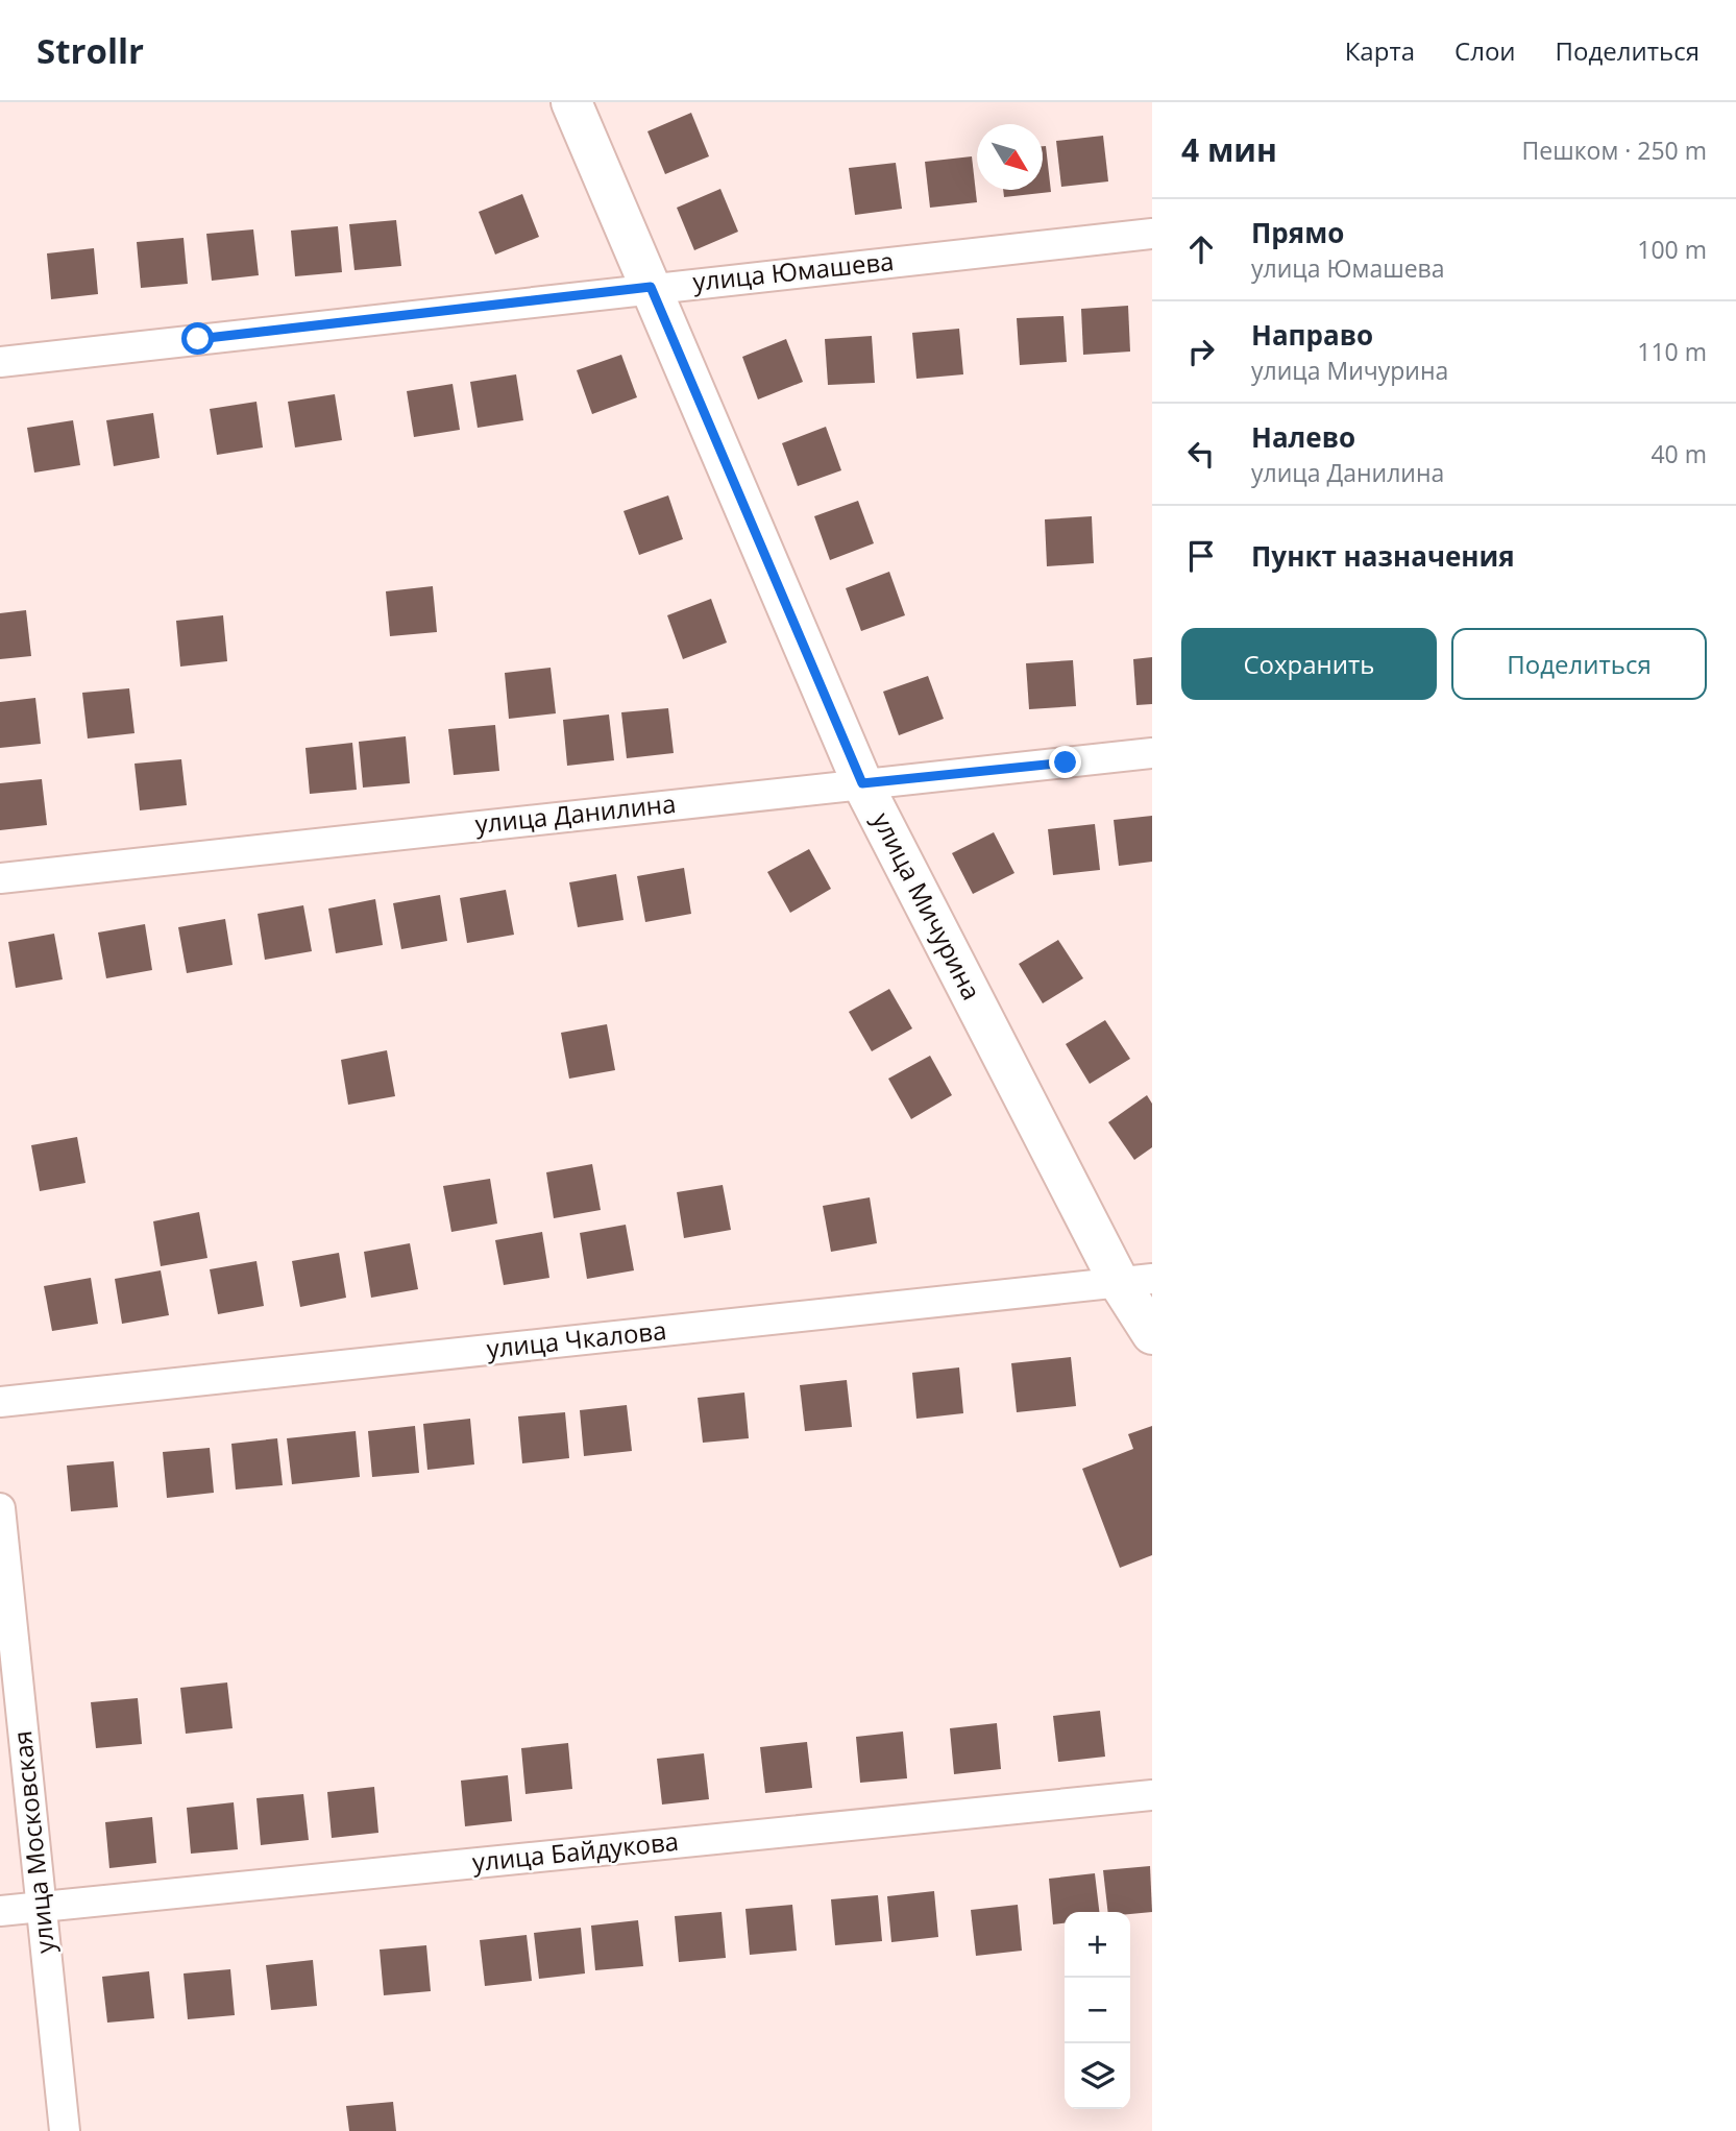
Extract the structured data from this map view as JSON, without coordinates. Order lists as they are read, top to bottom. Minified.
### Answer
{"streets":{"main road":["улица Мичурина"],"street":["улица Юмашева","улица Данилина","улица Чкалова","улица Московская","улица Байдукова"]},"crossings":[["улица Юмашева","улица Мичурина"],["улица Данилина","улица Мичурина"],["улица Мичурина","улица Чкалова"],["улица Московская","улица Байдукова"]],"north":"bottom right","page":{"header":"Strollr","nav":["Карта","Слои","Поделиться"],"heading":["4 мин","Пешком · 250 m"],"list":[["Прямо","улица Юмашева","100 m"],["Направо","улица Мичурина","110 m"],["Налево","улица Данилина","40 m"],"Пункт назначения"],"buttons":["Сохранить","Поделиться"],"map_buttons":["+","−"]}}
